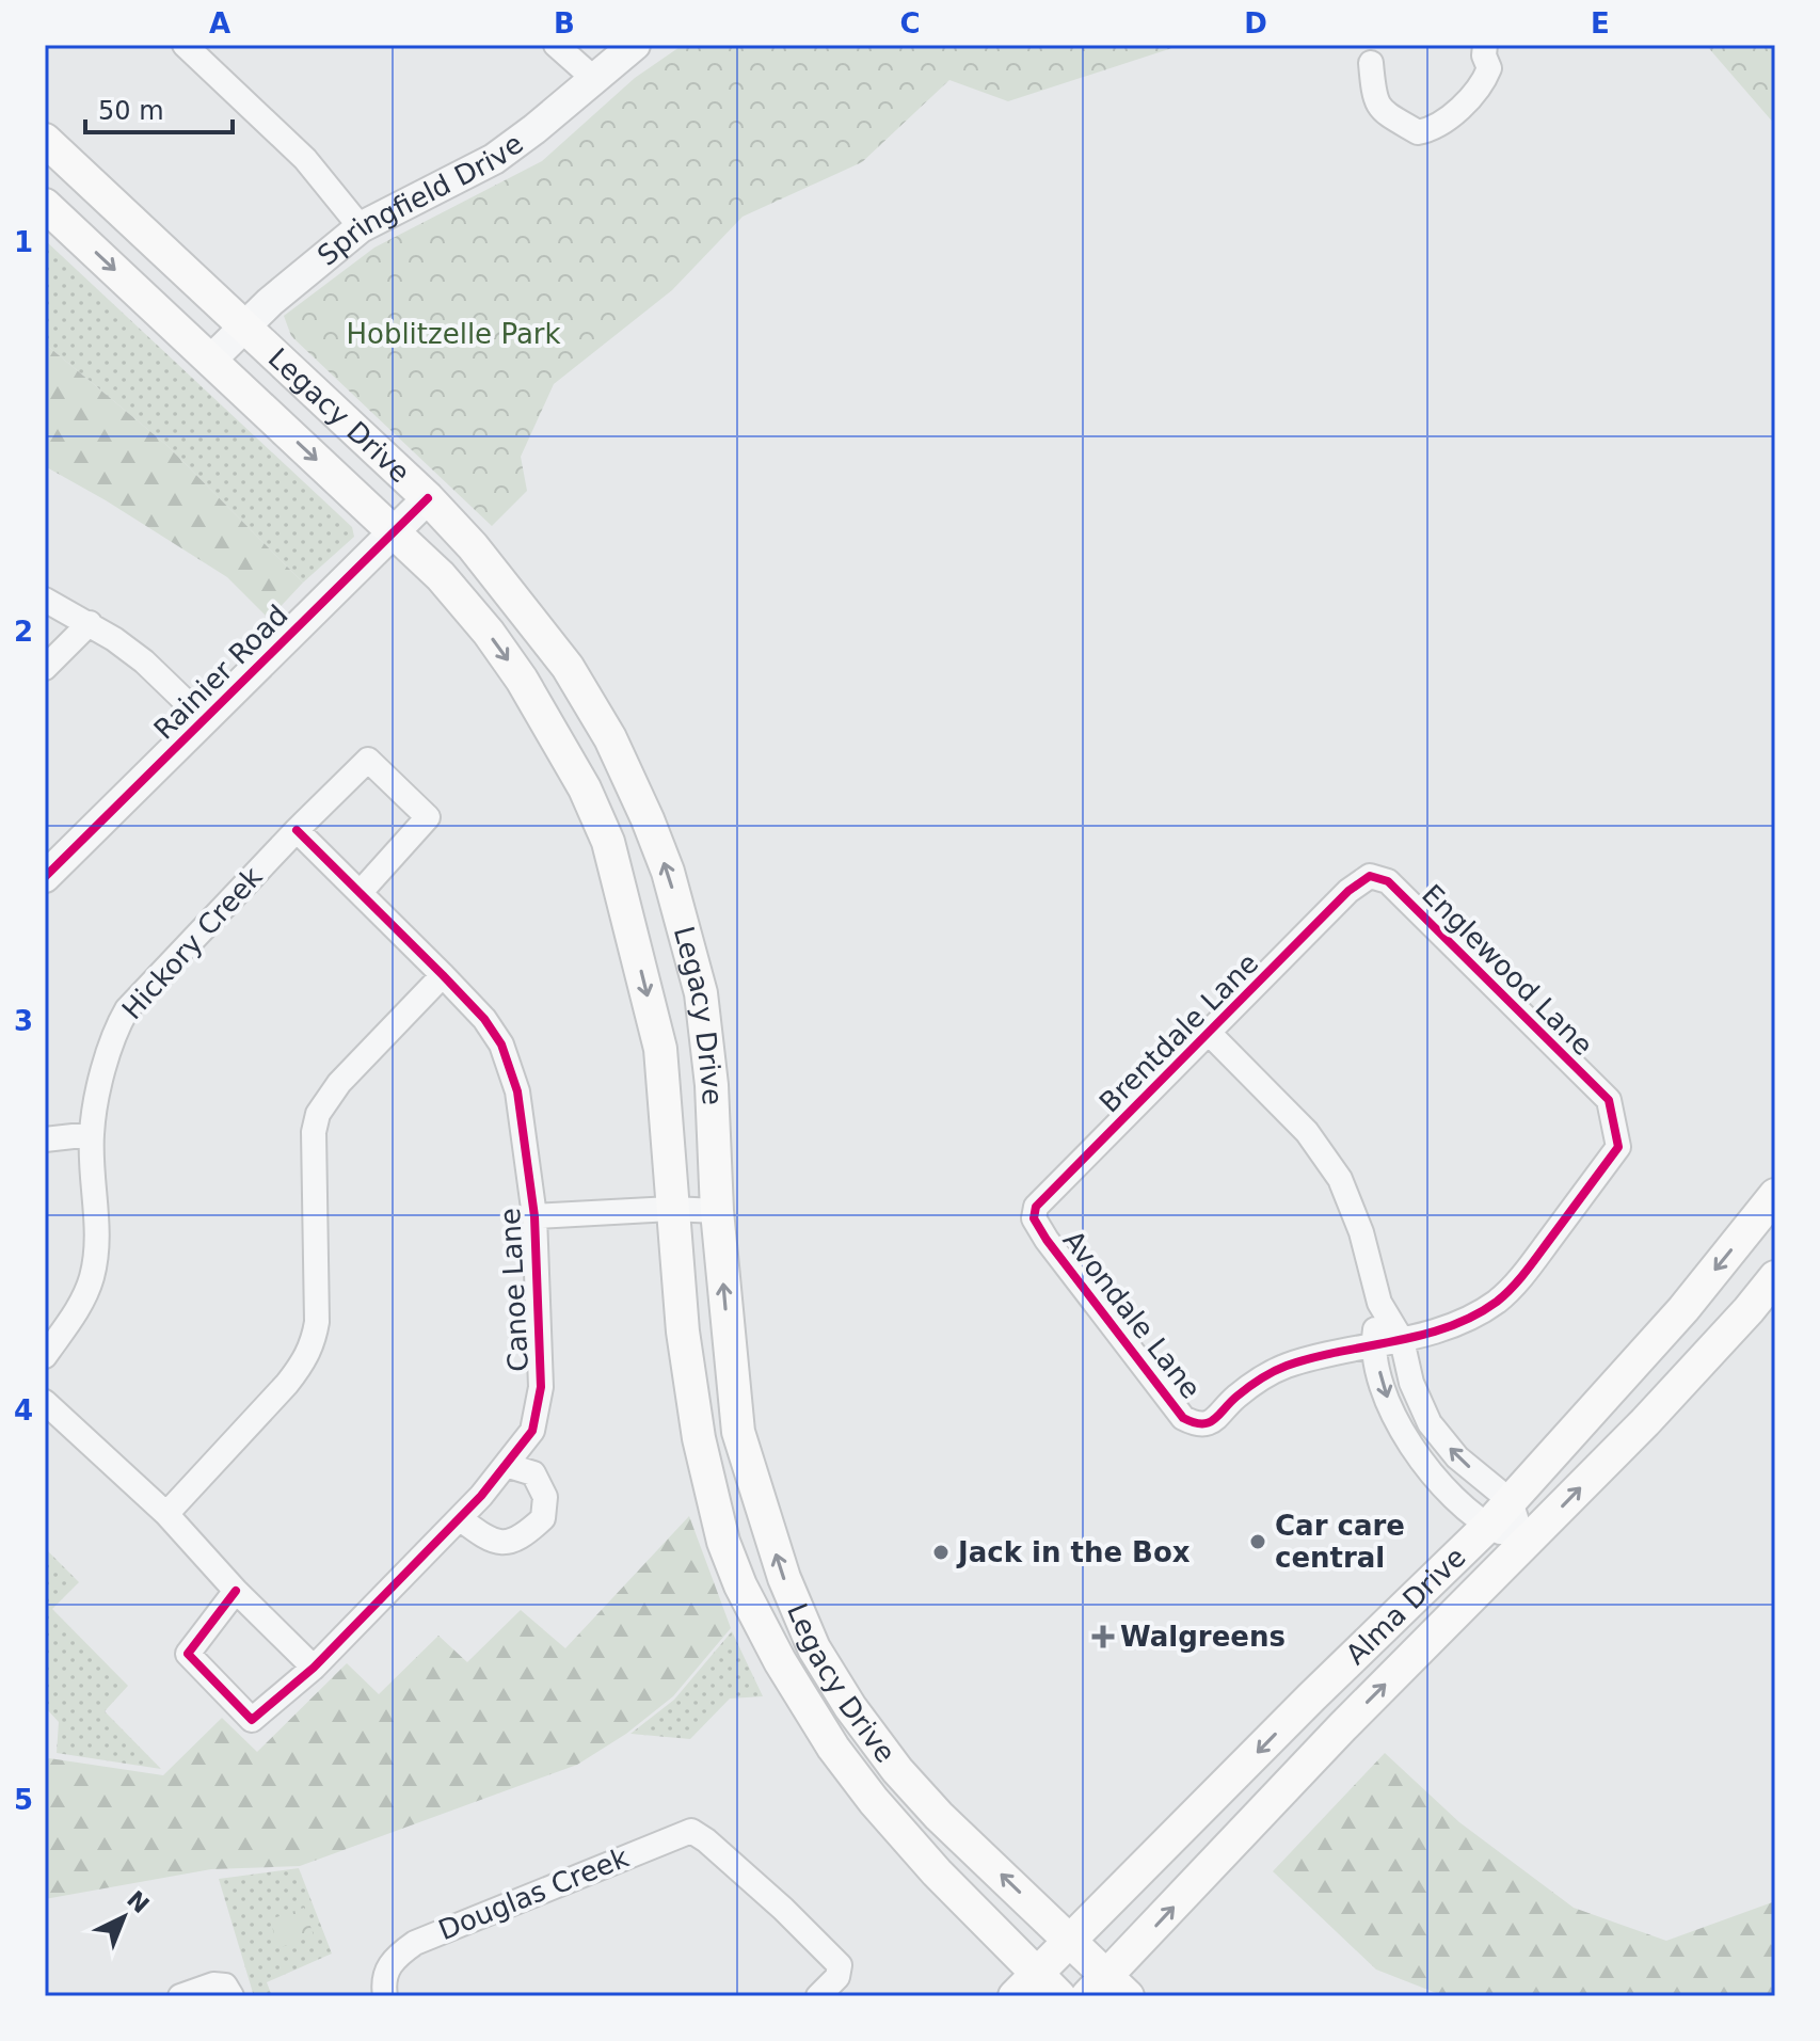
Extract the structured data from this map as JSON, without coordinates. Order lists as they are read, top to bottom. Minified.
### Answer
{"streets":{"main road":["Legacy Drive","Alma Drive"],"street":["Springfield Drive","Rainier Road","Hickory Creek","Englewood Lane","Brentdale Lane","Canoe Lane","Avondale Lane","Douglas Creek"]},"crossings":[["Springfield Drive","Legacy Drive"],["Legacy Drive","Rainier Road"],["Legacy Drive","Alma Drive"],["Hickory Creek","Canoe Lane"],["Englewood Lane","Brentdale Lane"],["Brentdale Lane","Avondale Lane"]],"parks":["Hoblitzelle Park"],"places":{"other":["Car care central","Jack in the Box"],"health":["Walgreens"]},"scale_bar":"50 m","north":"top right","grid":{"columns":["A","B","C","D","E"],"rows":["1","2","3","4","5"]}}
